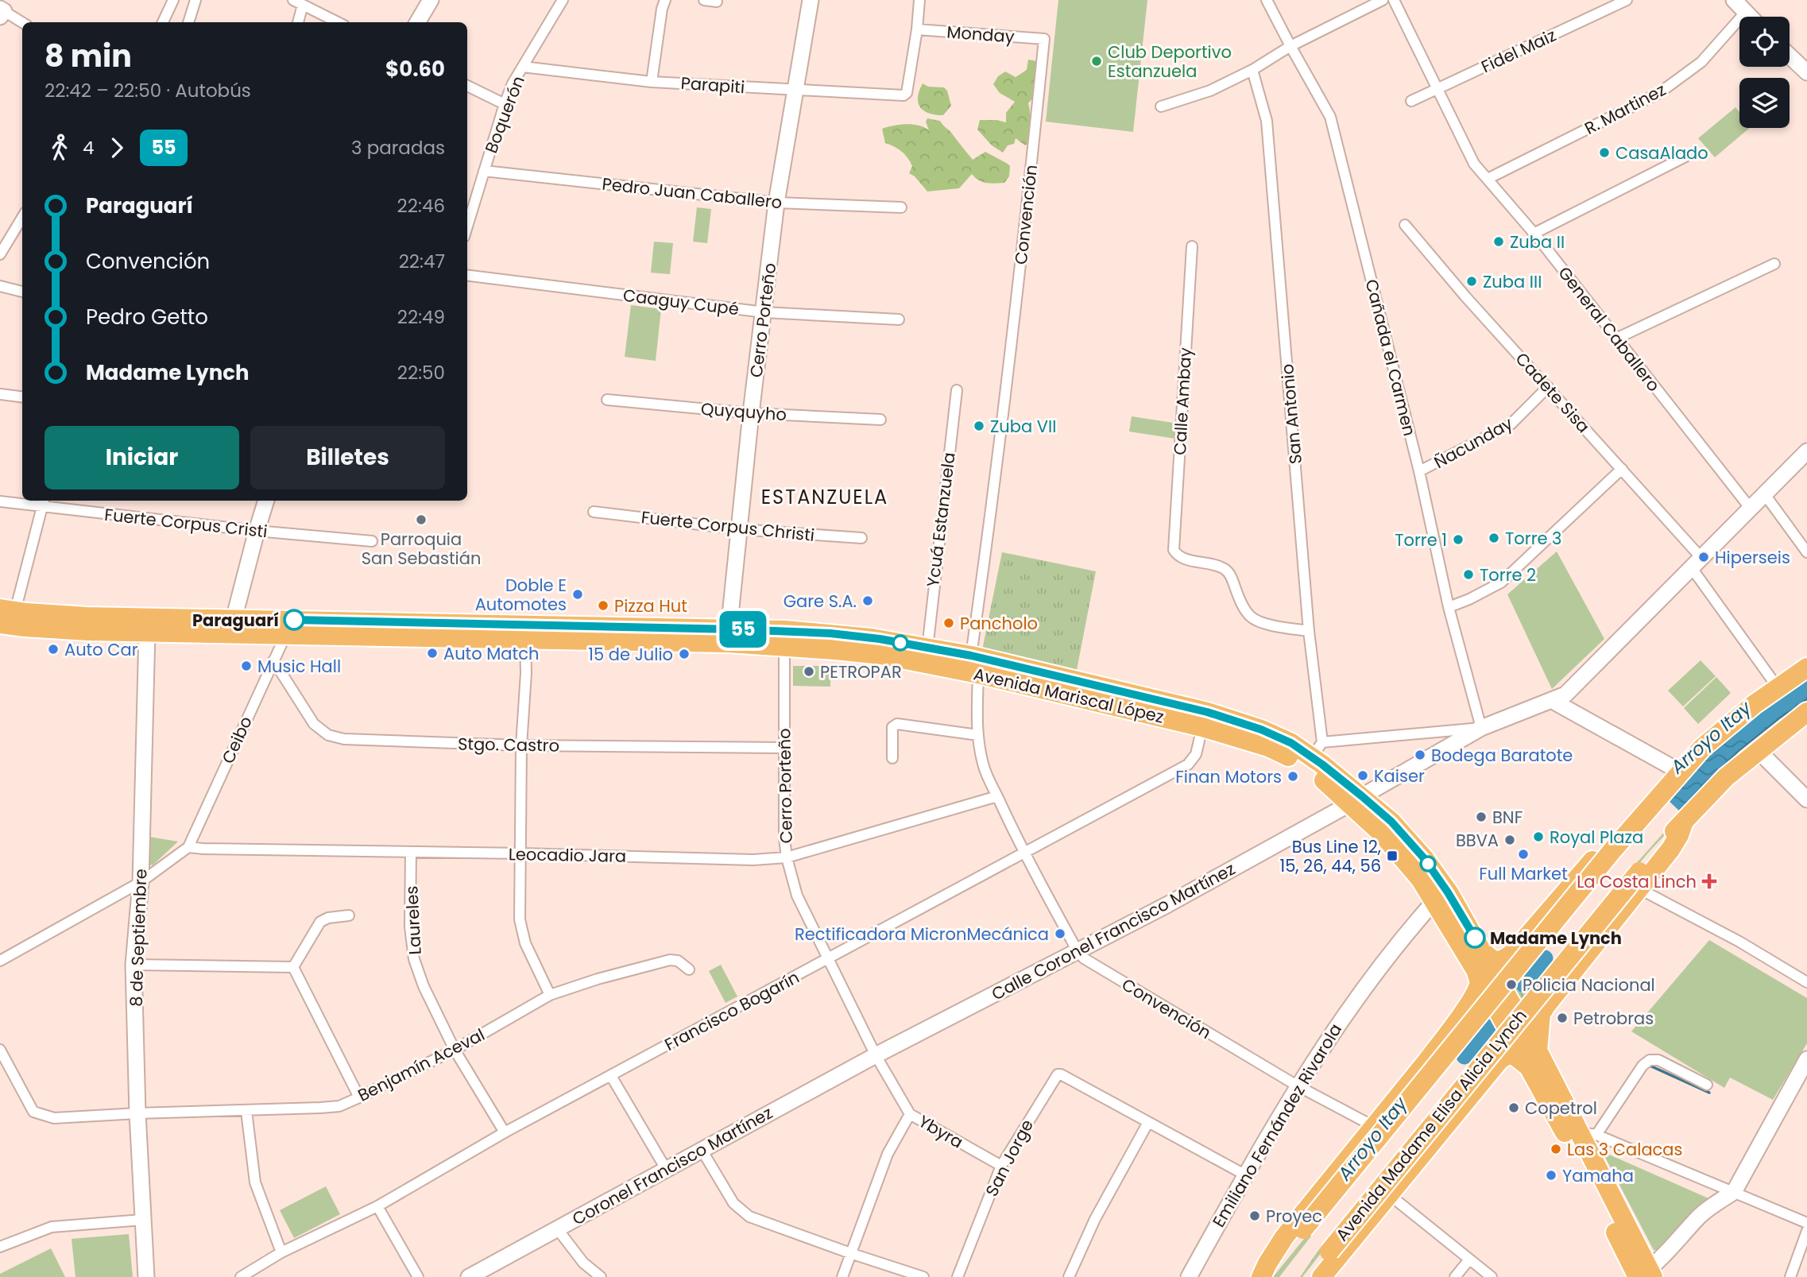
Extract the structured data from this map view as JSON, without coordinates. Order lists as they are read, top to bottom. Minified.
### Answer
{"streets":{"highway":["Avenida Mariscal López","Avenida Madame Elisa Alicia Lynch"],"street":["Monday","Fidel Maiz","Parapiti","R. Martinez","Boquerón","Pedro Juan Caballero","Convención","Caaguy Cupé","Cerro Porteño","General Caballero","Cañada el Carmen","Cadete Sisa","Calle Ambay","Quyquyho","San Antonio","Ñacunday","Ycuá Estanzuela","Fuerte Corpus Cristi","Fuerte Corpus Christi","Ceibo","Stgo. Castro","Leocadio Jara","Laureles","Calle Coronel Francisco Martínez","8 de Septiembre","Francisco Bogarín","Benjamín Aceval","Emiliano Fernández Rivarola","Ybyra","San Jorge","Coronel Francisco Martínez"]},"crossings":[["Monday","Parapiti"],["Monday","Convención"],["Fidel Maiz","General Caballero"],["Parapiti","Boquerón"],["Parapiti","Cerro Porteño"],["R. Martinez","General Caballero"],["Boquerón","Pedro Juan Caballero"],["Pedro Juan Caballero","Cerro Porteño"],["Convención","Avenida Mariscal López"],["Convención","Leocadio Jara"],["Convención","Calle Coronel Francisco Martínez"],["Convención","Francisco Bogarín"],["Convención","Emiliano Fernández Rivarola"],["Caaguy Cupé","Cerro Porteño"],["Cerro Porteño","Quyquyho"],["Cerro Porteño","Fuerte Corpus Christi"],["Cerro Porteño","Avenida Mariscal López"],["Cerro Porteño","Stgo. Castro"],["Cerro Porteño","Leocadio Jara"],["Cerro Porteño","Calle Coronel Francisco Martínez"],["Cerro Porteño","Francisco Bogarín"],["Cerro Porteño","Ybyra"],["Cerro Porteño","Coronel Francisco Martínez"],["General Caballero","Calle Coronel Francisco Martínez"],["Cañada el Carmen","Ñacunday"],["Cañada el Carmen","Calle Coronel Francisco Martínez"],["Cadete Sisa","Ñacunday"],["Cadete Sisa","Calle Coronel Francisco Martínez"],["Cadete Sisa","Avenida Madame Elisa Alicia Lynch"],["Calle Ambay","San Antonio"],["San Antonio","Avenida Mariscal López"],["Ycuá Estanzuela","Avenida Mariscal López"],["Avenida Mariscal López","Ceibo"],["Avenida Mariscal López","Calle Coronel Francisco Martínez"],["Avenida Mariscal López","8 de Septiembre"],["Avenida Mariscal López","Francisco Bogarín"],["Ceibo","Stgo. Castro"],["Ceibo","Leocadio Jara"],["Leocadio Jara","Laureles"],["Laureles","Francisco Bogarín"],["Laureles","Benjamín Aceval"],["Calle Coronel Francisco Martínez","Ybyra"],["Calle Coronel Francisco Martínez","Coronel Francisco Martínez"],["8 de Septiembre","Benjamín Aceval"],["Ybyra","San Jorge"],["Ybyra","Coronel Francisco Martínez"]],"districts":["ESTANZUELA"],"water":["Arroyo Itay"],"places":{"other":["Club Deportivo Estanzuela","CasaAlado","Zuba II","Zuba III","Zuba VII","Parroquia San Sebastián","Torre 3","Torre 1","Hiperseis","Torre 2","Doble E Automotes","Gare S.A.","Pizza Hut","Paraguarí","Pancholo","Auto Car","Auto Match","15 de Julio","Music Hall","PETROPAR","Bodega Baratote","Kaiser","Finan Motors","BNF","Royal Plaza","BBVA","Full Market","Rectificadora MicronMecánica","Madame Lynch","Policia Nacional","Petrobras","Copetrol","Las 3 Calacas","Yamaha","Proyec"],"transit":["Bus Line 12, 15, 26, 44, 56"],"health":["La Costa Linch"]},"lines":["bus line 55"],"page":{"on_map":"55","heading":["8 min","22:42 – 22:50 · Autobús","$0.60"],"legs":["4","55","3 paradas"],"list":[{"name":"Paraguarí","value":"22:46"},{"name":"Convención","value":"22:47"},{"name":"Pedro Getto","value":"22:49"},{"name":"Madame Lynch","value":"22:50"}],"buttons":["Iniciar","Billetes"]}}
